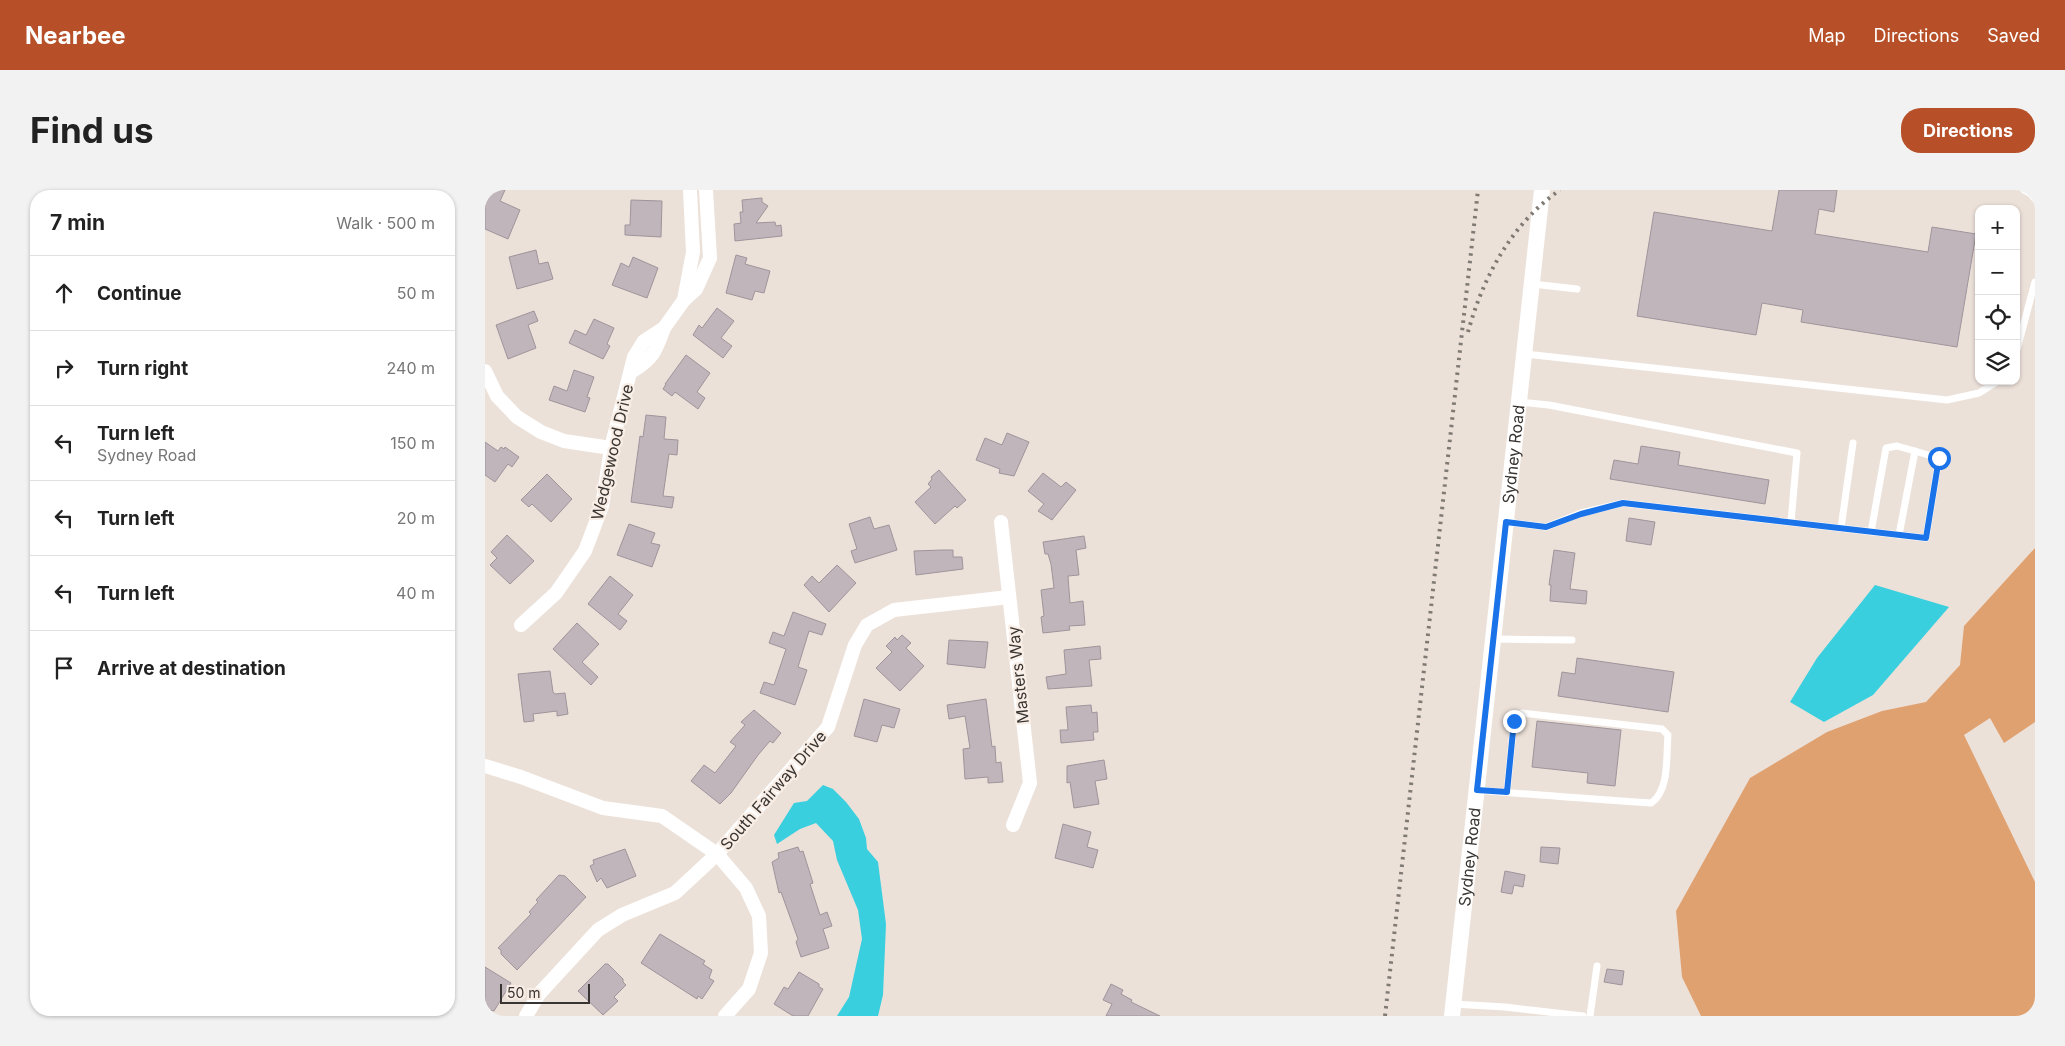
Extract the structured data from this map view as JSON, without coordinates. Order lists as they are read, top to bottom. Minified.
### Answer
{"streets":{"street":["Wedgewood Drive","Sydney Road","Masters Way","South Fairway Drive"]},"crossings":[["Masters Way","South Fairway Drive"]],"scale_bar":"50 m","page":{"header":"Nearbee","nav":["Map","Directions","Saved"],"buttons":"Directions","title":"Find us","heading":["7 min","Walk · 500 m"],"map_buttons":["+","−"],"list":[["Continue","50 m"],["Turn right","240 m"],["Turn left","Sydney Road","150 m"],["Turn left","20 m"],["Turn left","40 m"],"Arrive at destination"],"scale":"50 m"}}
